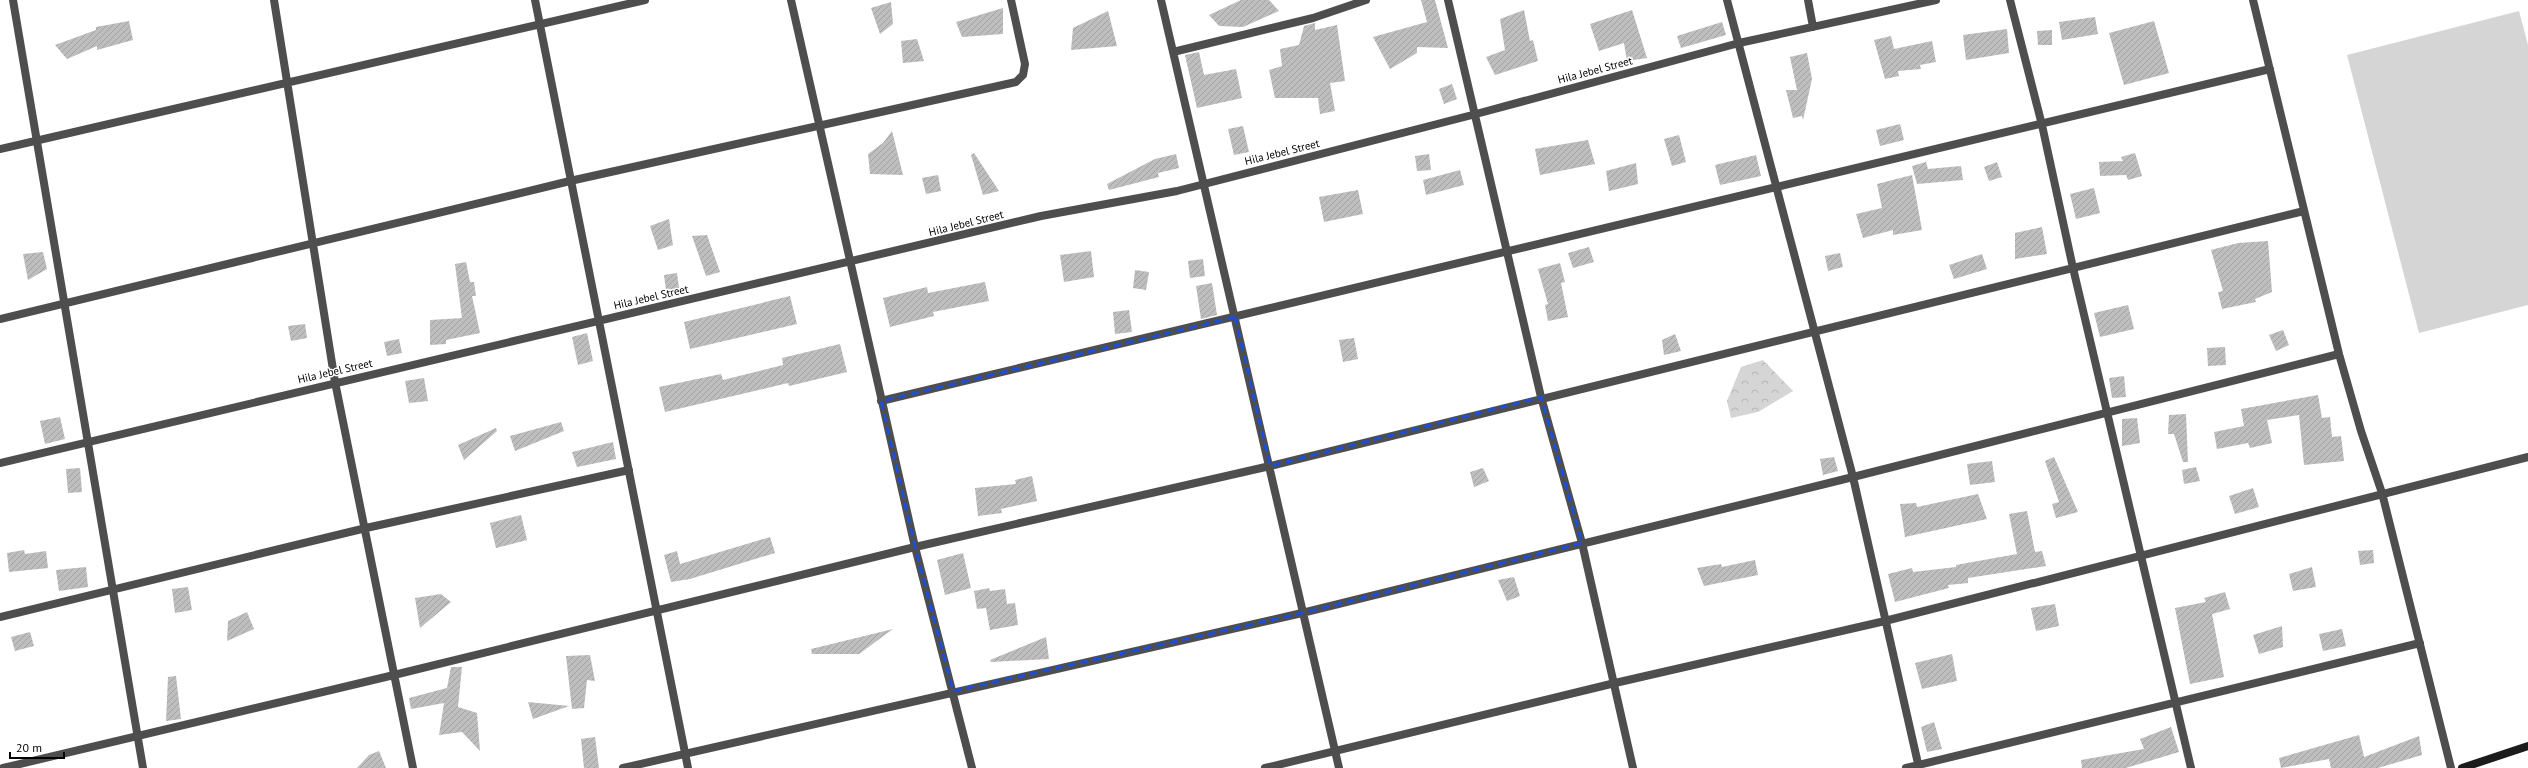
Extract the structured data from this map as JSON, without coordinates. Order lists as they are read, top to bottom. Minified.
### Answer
{"streets":{"street":["Hila Jebel Street"]},"scale_bar":"20 m"}
